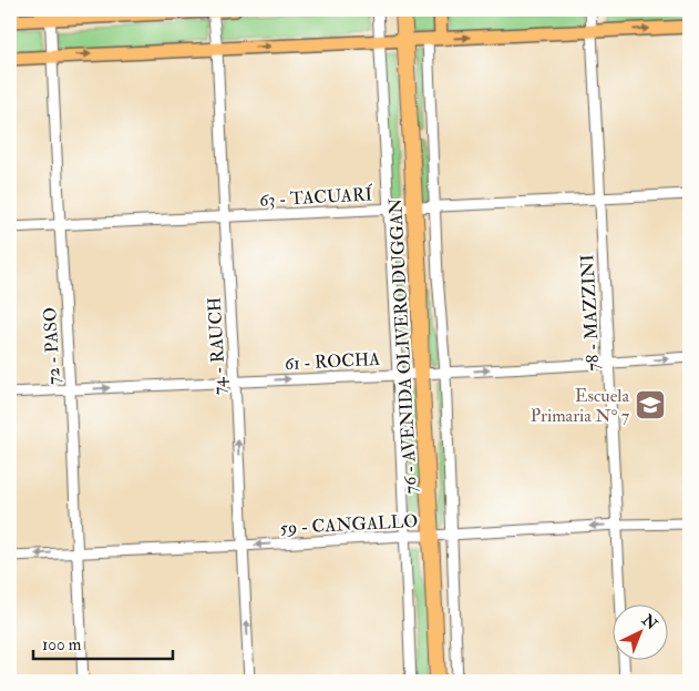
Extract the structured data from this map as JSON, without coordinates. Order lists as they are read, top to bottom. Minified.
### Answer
{"streets":{"highway":["76 - AVENIDA OLIVERO DUGGAN"],"street":["63 - TACUARÍ","78 - MAZZINI","72 - PASO","74 - RAUCH","61 - ROCHA","59 - CANGALLO"]},"crossings":[["63 - TACUARÍ","78 - MAZZINI"],["63 - TACUARÍ","72 - PASO"],["63 - TACUARÍ","74 - RAUCH"],["63 - TACUARÍ","76 - AVENIDA OLIVERO DUGGAN"],["78 - MAZZINI","61 - ROCHA"],["78 - MAZZINI","59 - CANGALLO"],["72 - PASO","61 - ROCHA"],["72 - PASO","59 - CANGALLO"],["74 - RAUCH","61 - ROCHA"],["74 - RAUCH","59 - CANGALLO"],["76 - AVENIDA OLIVERO DUGGAN","61 - ROCHA"],["76 - AVENIDA OLIVERO DUGGAN","59 - CANGALLO"]],"one_way":["74 - RAUCH","61 - ROCHA","59 - CANGALLO"],"places":{"school or university":["Escuela Primaria N° 7"]},"scale_bar":"100 m","north":"top right"}
